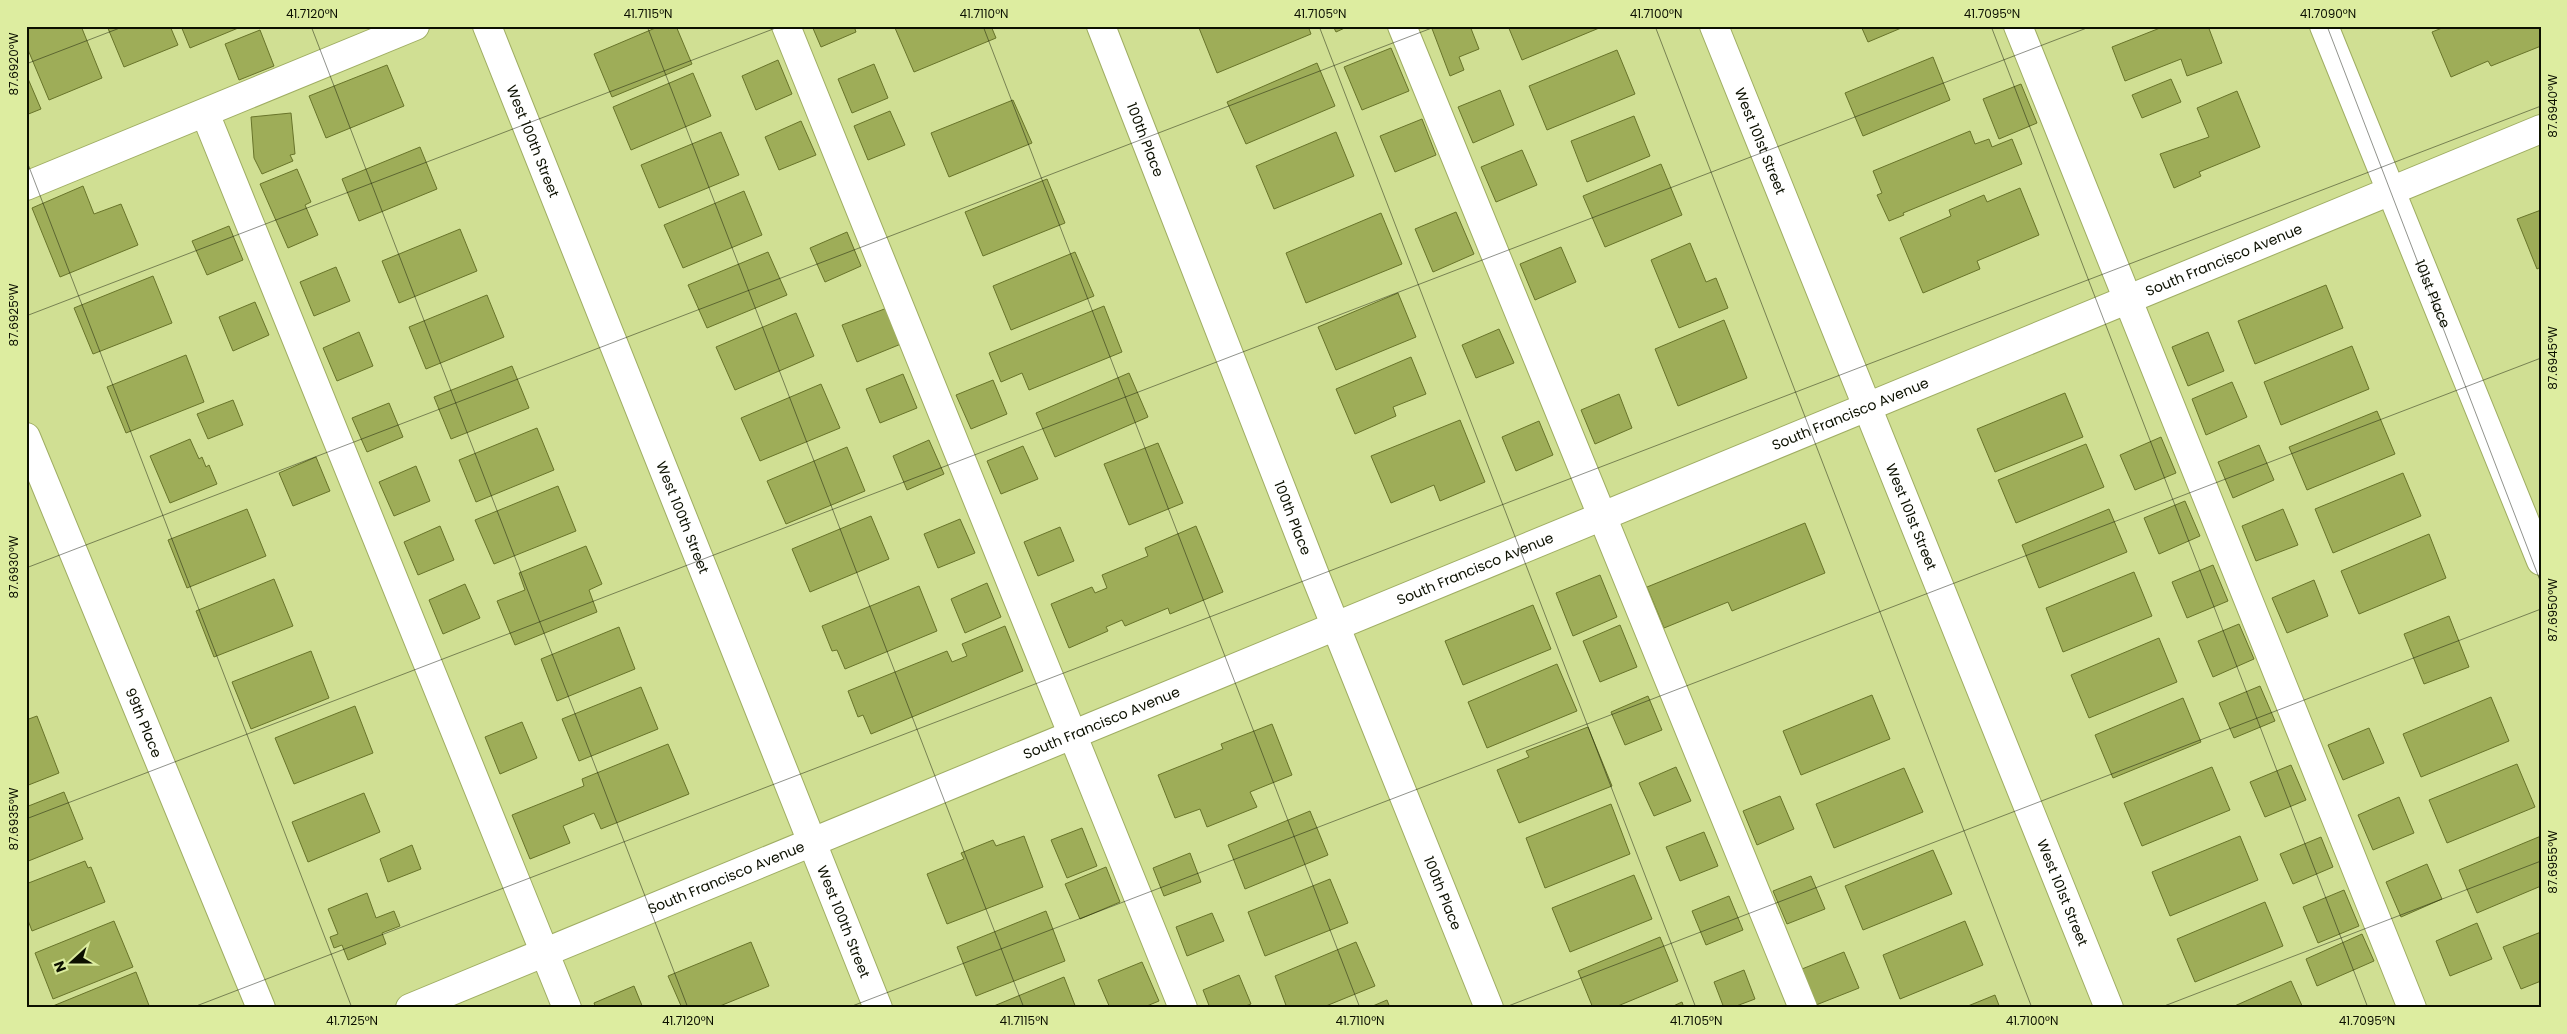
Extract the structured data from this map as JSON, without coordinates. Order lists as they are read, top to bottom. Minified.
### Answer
{"streets":{"street":["West 100th Street","100th Place","West 101st Street","South Francisco Avenue","101st Place","99th Place"]},"crossings":[["West 100th Street","South Francisco Avenue"],["100th Place","South Francisco Avenue"],["West 101st Street","South Francisco Avenue"],["South Francisco Avenue","101st Place"]],"north":"left","coordinates":["41.7120°N","41.7115°N","41.7110°N","41.7105°N","41.7100°N","41.7095°N","41.7090°N","87.6920°W","87.6940°W","87.6925°W","87.6945°W","87.6930°W","87.6950°W","87.6935°W","87.6955°W","41.7125°N"]}
